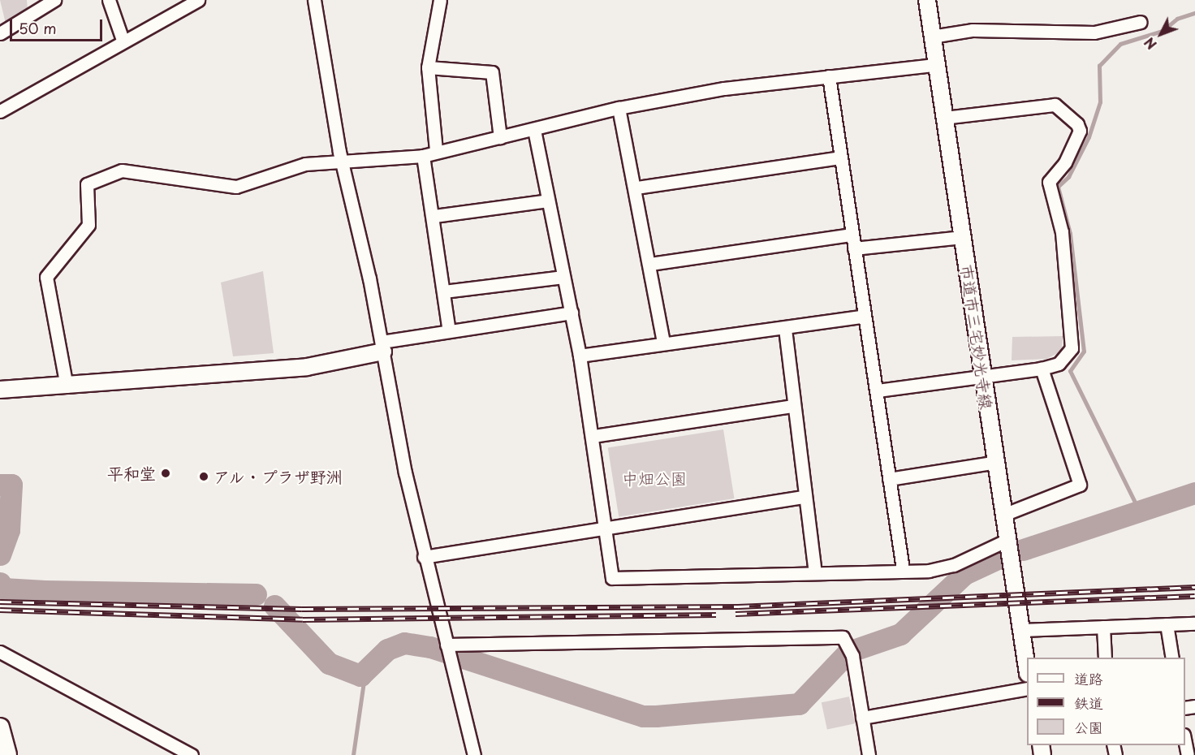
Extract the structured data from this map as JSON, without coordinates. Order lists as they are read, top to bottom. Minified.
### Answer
{"streets":{"street":["市道市三宅妙光寺線"]},"parks":["中畑公園"],"places":["平和堂","アル・プラザ野洲"],"legend":["道路","鉄道","公園"],"scale_bar":"50 m","north":"bottom left"}
